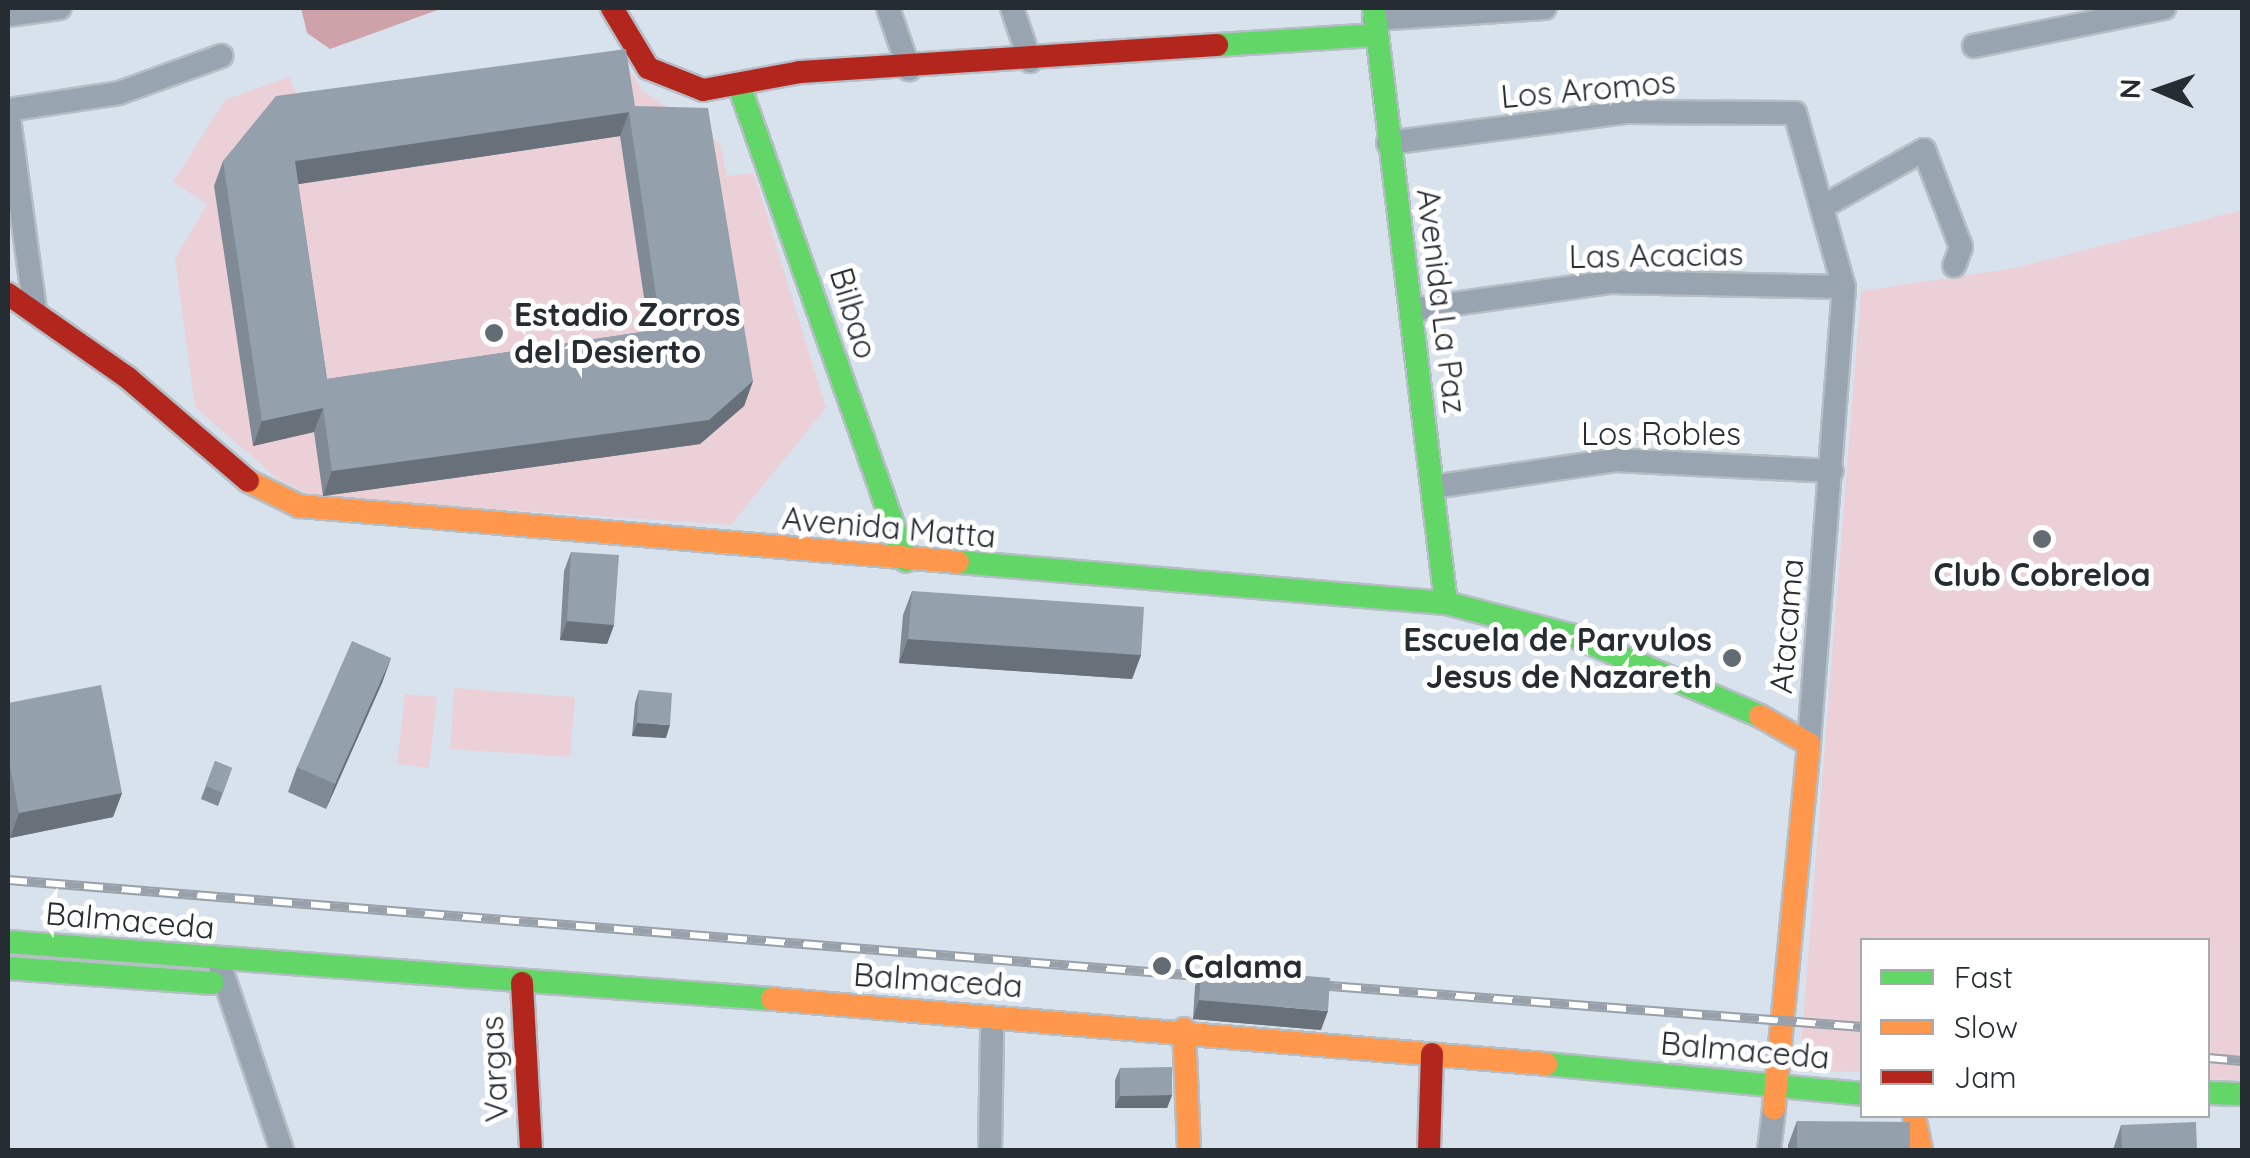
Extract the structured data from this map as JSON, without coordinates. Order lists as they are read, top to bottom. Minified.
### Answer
{"streets":{"main road":["Avenida La Paz","Bilbao","Avenida Matta","Atacama","Balmaceda","Vargas"],"street":["Los Aromos","Las Acacias","Los Robles"]},"crossings":[["Los Aromos","Avenida La Paz"],["Los Aromos","Atacama"],["Las Acacias","Avenida La Paz"],["Las Acacias","Atacama"],["Avenida La Paz","Los Robles"],["Avenida La Paz","Avenida Matta"],["Bilbao","Avenida Matta"],["Los Robles","Atacama"],["Avenida Matta","Atacama"],["Atacama","Balmaceda"],["Balmaceda","Vargas"]],"places":["Estadio Zorros del Desierto","Club Cobreloa","Escuela de Parvulos Jesus de Nazareth","Calama"],"legend":["Fast","Slow","Jam"],"north":"left"}
